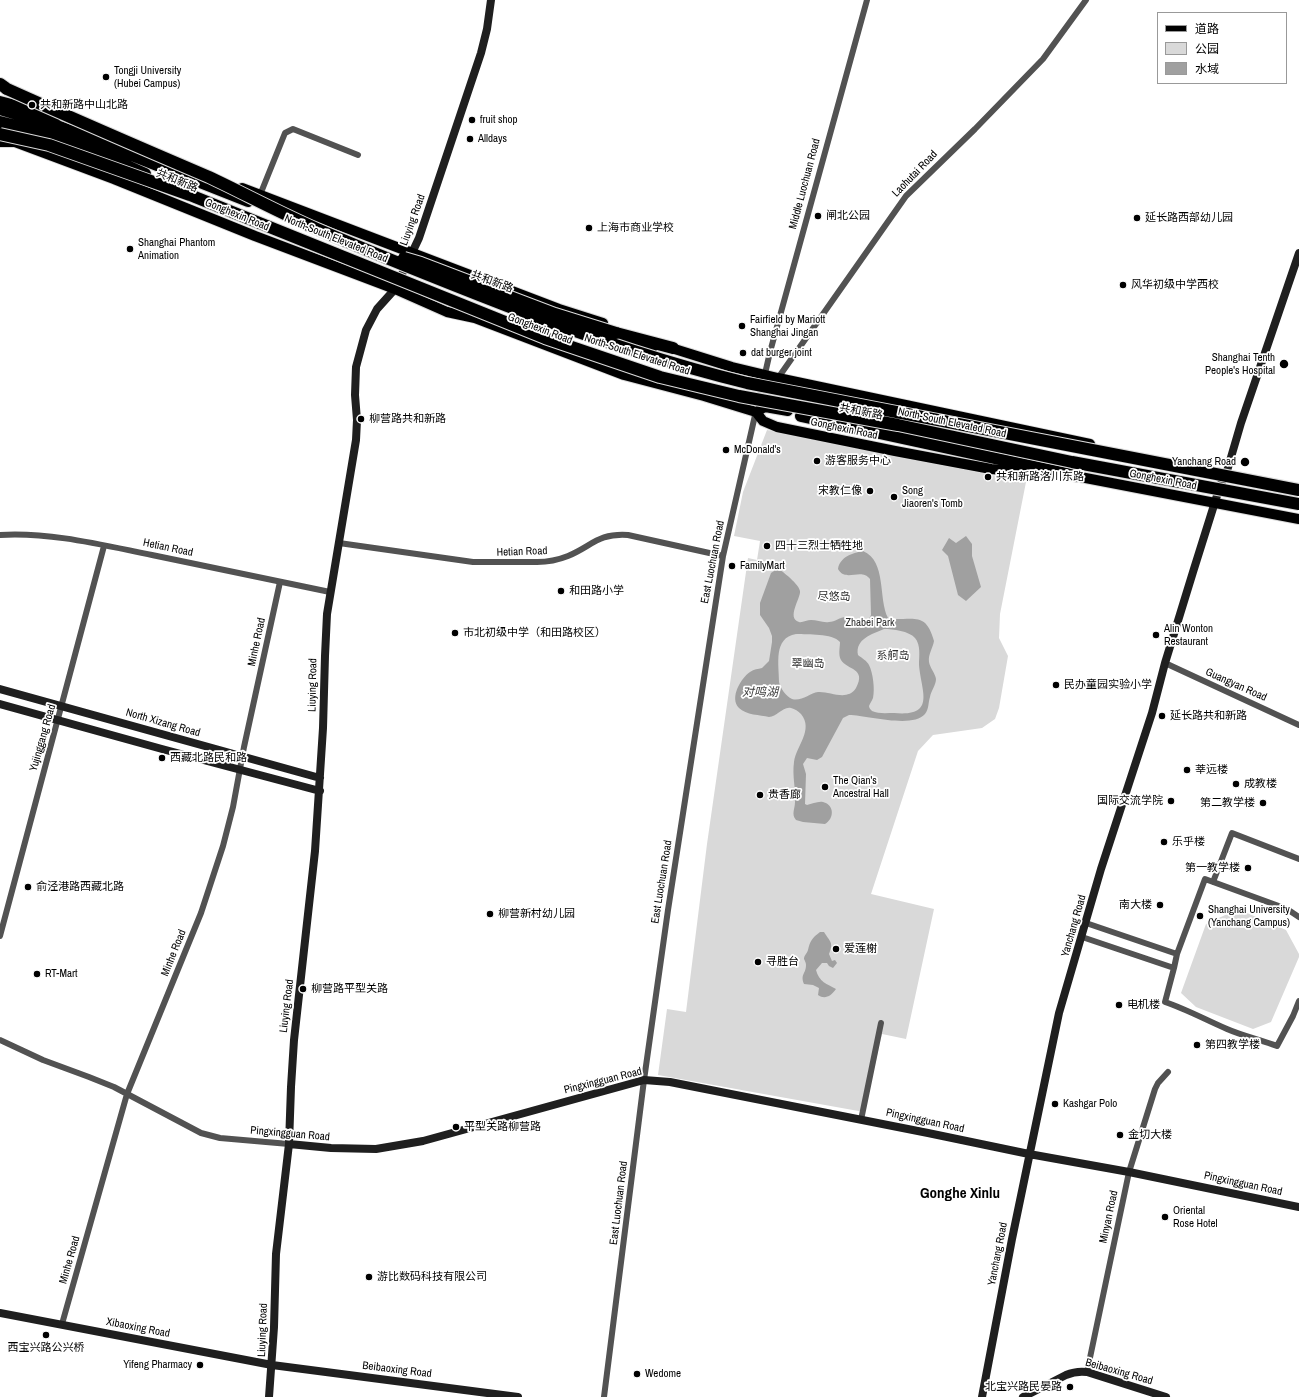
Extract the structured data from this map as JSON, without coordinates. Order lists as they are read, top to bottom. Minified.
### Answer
{"streets":{"highway":["North-South Elevated Road"],"main road":["共和新路","Gonghexin Road"],"street":["Laohutai Road","Middle Luochuan Road","Liuying Road","Hetian Road","East Luochuan Road","Minhe Road","Guangyan Road","North Xizang Road","Yujinggang Road","Yanchang Road","Pingxingguan Road","Minyan Road","Xibaoxing Road","Beibaoxing Road"]},"crossings":[["Laohutai Road","Gonghexin Road"],["共和新路","Gonghexin Road"],["共和新路","Liuying Road"],["共和新路","East Luochuan Road"],["Middle Luochuan Road","Gonghexin Road"],["Middle Luochuan Road","East Luochuan Road"],["Gonghexin Road","Liuying Road"],["Gonghexin Road","East Luochuan Road"],["Gonghexin Road","Yanchang Road"],["Liuying Road","Hetian Road"],["Liuying Road","North Xizang Road"],["Liuying Road","Pingxingguan Road"],["Liuying Road","Xibaoxing Road"],["Liuying Road","Beibaoxing Road"],["Hetian Road","East Luochuan Road"],["Hetian Road","Minhe Road"],["Hetian Road","Yujinggang Road"],["East Luochuan Road","Pingxingguan Road"],["Minhe Road","North Xizang Road"],["Minhe Road","Pingxingguan Road"],["Minhe Road","Xibaoxing Road"],["Guangyan Road","Yanchang Road"],["North Xizang Road","Yujinggang Road"],["Yanchang Road","Pingxingguan Road"],["Pingxingguan Road","Minyan Road"],["Minyan Road","Beibaoxing Road"],["Xibaoxing Road","Beibaoxing Road"]],"districts":["Gonghe Xinlu"],"water":["对鸣湖"],"parks":["尽悠岛","Zhabei Park","系舸岛","翠幽岛"],"places":["Tongji University (Hubei Campus)","共和新路中山北路","fruit shop","Alldays","闸北公园","延长路西部幼儿园","上海市商业学校","Shanghai Phantom Animation","风华初级中学西校","Fairfield by Mariott Shanghai Jingan","dat burger joint","Shanghai Tenth People's Hospital","柳营路共和新路","McDonald's","游客服务中心","Yanchang Road","共和新路洛川东路","宋教仁像","Song Jiaoren's Tomb","四十三烈士牺牲地","FamilyMart","和田路小学","市北初级中学（和田路校区）","Alin Wonton Restaurant","民办童园实验小学","延长路共和新路","西藏北路民和路","莘远楼","成教楼","The Qian's Ancestral Hall","贵香廊","国际交流学院","第二教学楼","乐乎楼","第一教学楼","俞泾港路西藏北路","南大楼","柳营新村幼儿园","Shanghai University (Yanchang Campus)","爱莲榭","寻胜台","RT-Mart","柳营路平型关路","电机楼","第四教学楼","Kashgar Polo","平型关路柳营路","金切大楼","Oriental Rose Hotel","游比数码科技有限公司","西宝兴路公兴桥","Yifeng Pharmacy","Wedome","北宝兴路民晏路"],"legend":["道路","公园","水域"]}
